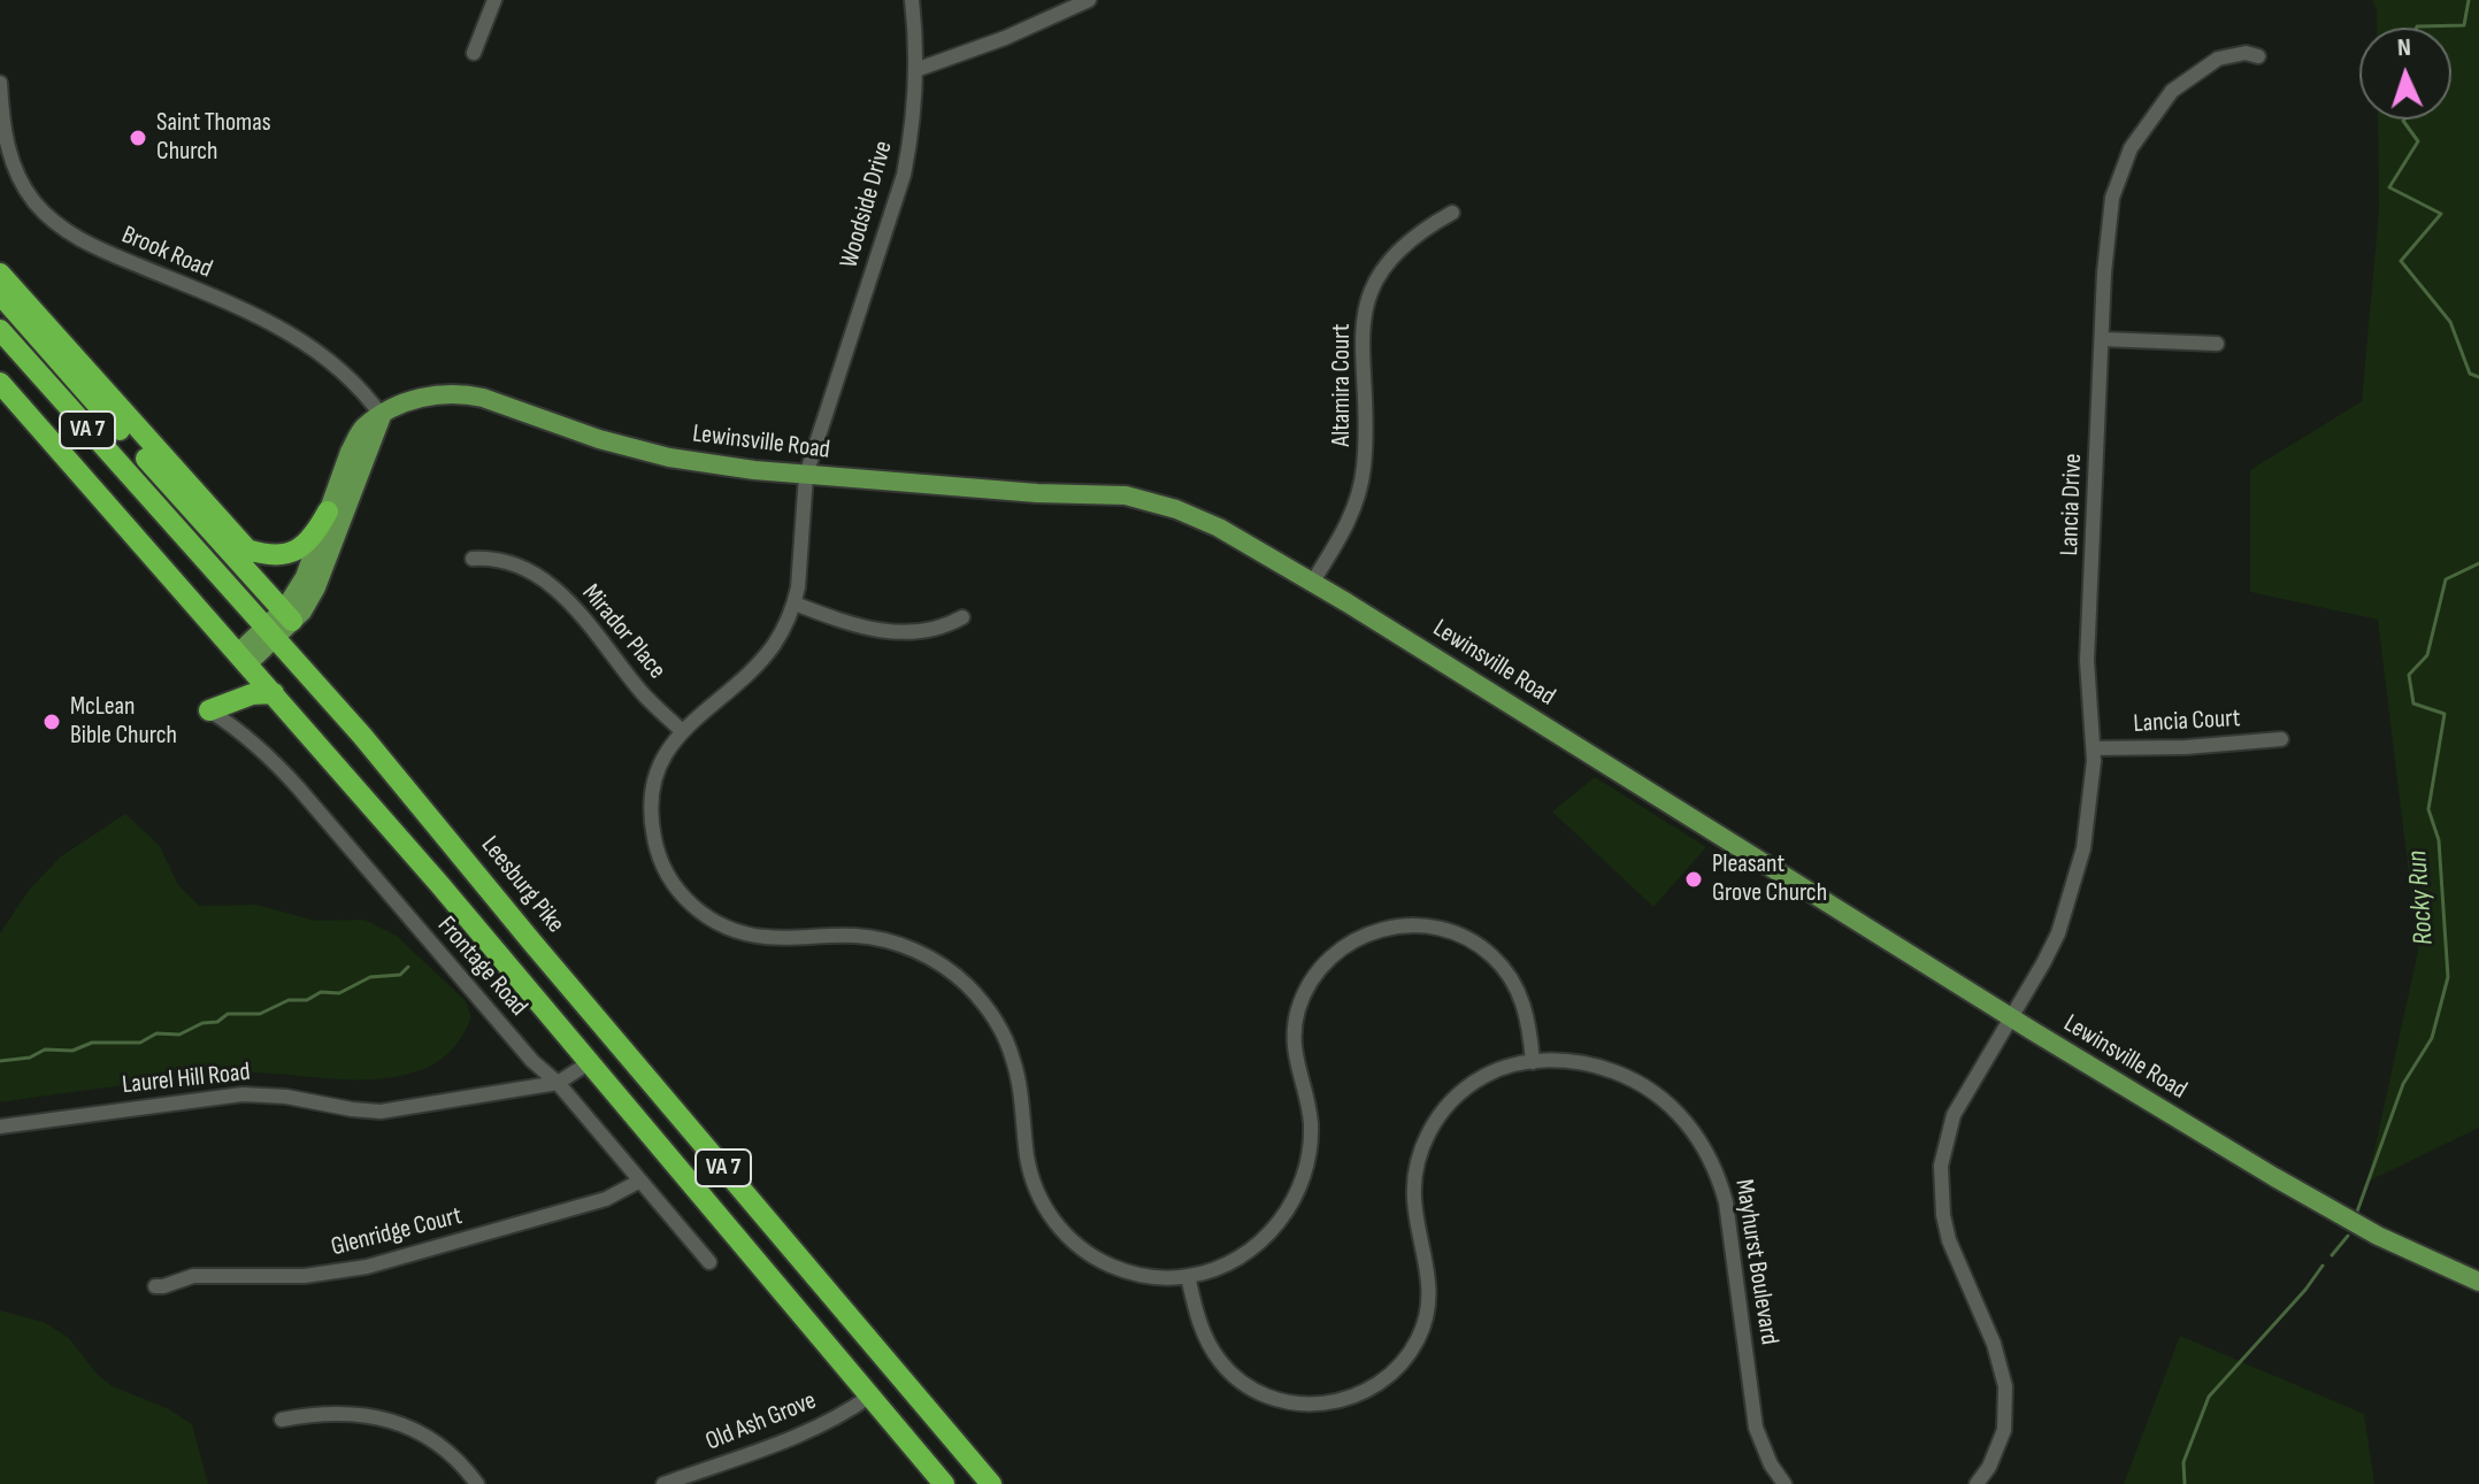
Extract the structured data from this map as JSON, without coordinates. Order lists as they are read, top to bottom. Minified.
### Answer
{"streets":{"highway":["VA 7","Leesburg Pike"],"main road":["Lewinsville Road"],"street":["Woodside Drive","Brook Road","Altamira Court","Lancia Drive","Mirador Place","Lancia Court","Frontage Road","Laurel Hill Road","Glenridge Court","Mayhurst Boulevard","Old Ash Grove"]},"crossings":[["Woodside Drive","Lewinsville Road"],["Brook Road","Lewinsville Road"],["Altamira Court","Lewinsville Road"],["VA 7","Lewinsville Road"],["VA 7","Laurel Hill Road"],["VA 7","Old Ash Grove"],["Lewinsville Road","Lancia Drive"],["Lewinsville Road","Leesburg Pike"],["Lancia Drive","Lancia Court"],["Frontage Road","Laurel Hill Road"],["Frontage Road","Glenridge Court"]],"water":["Rocky Run"],"places":["Saint Thomas Church","McLean Bible Church","Pleasant Grove Church"],"north":"top"}
